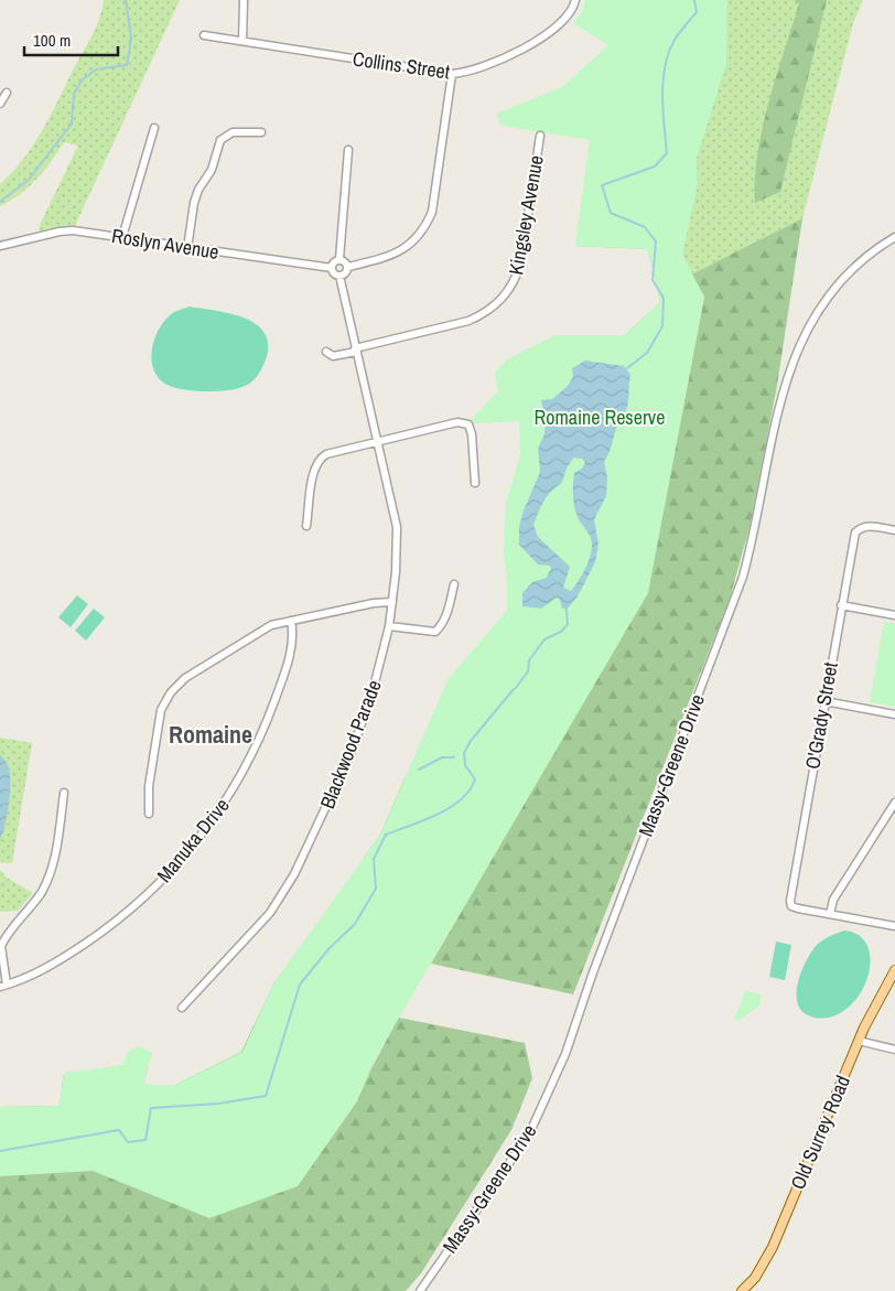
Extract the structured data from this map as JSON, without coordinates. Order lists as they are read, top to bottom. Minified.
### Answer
{"streets":{"main road":["Old Surrey Road"],"street":["Collins Street","Kingsley Avenue","Roslyn Avenue","O'Grady Street","Blackwood Parade","Massy-Greene Drive","Manuka Drive"]},"crossings":[["Kingsley Avenue","Blackwood Parade"],["Roslyn Avenue","Blackwood Parade"]],"districts":["Romaine"],"parks":["Romaine Reserve"],"scale_bar":"100 m"}
